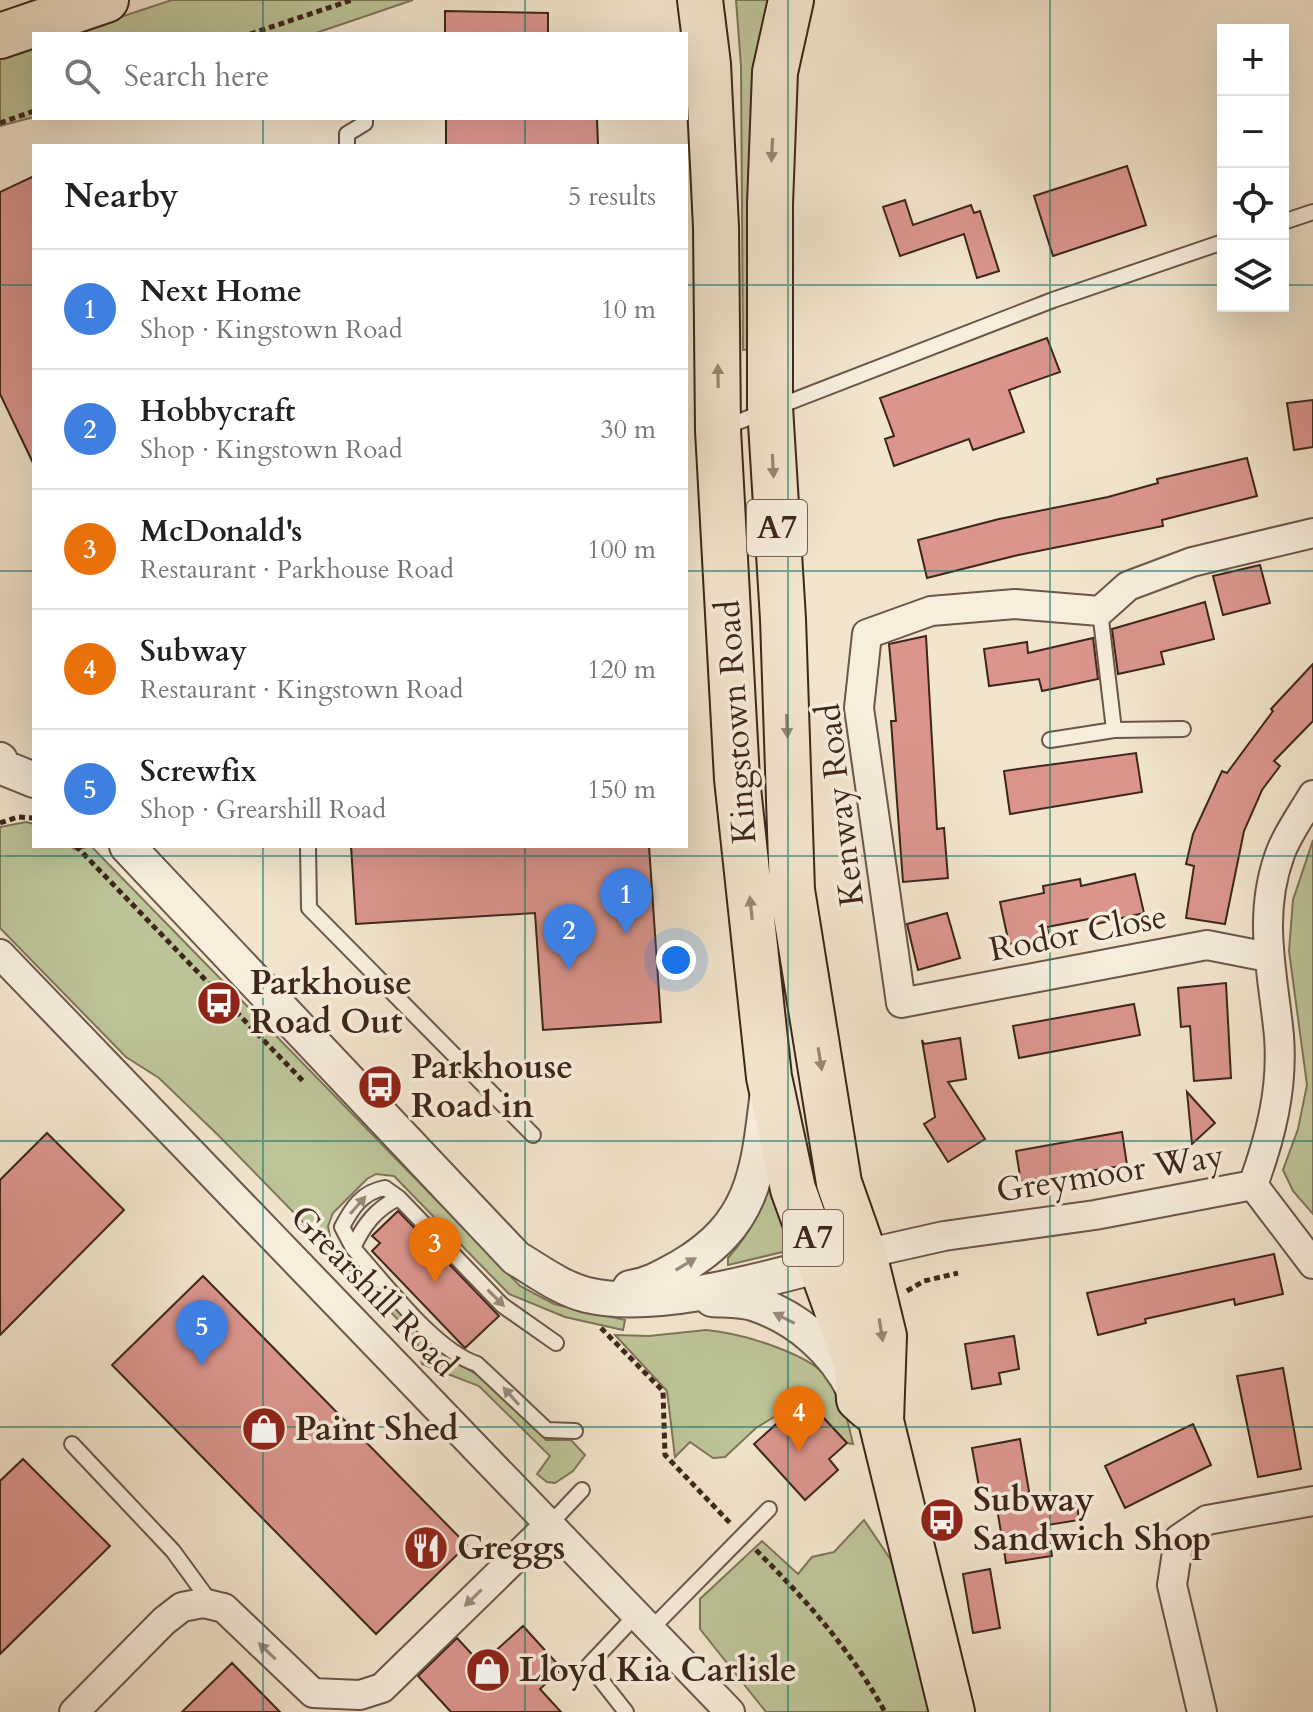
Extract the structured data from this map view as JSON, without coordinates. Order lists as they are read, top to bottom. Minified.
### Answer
{"streets":{"main road":["A7","Kingstown Road"],"street":["Kenway Road","Rodor Close","Greymoor Way","Grearshill Road"]},"crossings":[["Kingstown Road","Greymoor Way"],["Kenway Road","Rodor Close"],["Rodor Close","Greymoor Way"]],"places":{"bus stop":["Parkhouse Road Out","Parkhouse Road in","Subway Sandwich Shop"],"shop":["Paint Shed","Lloyd Kia Carlisle"],"restaurant":["Greggs"]},"page":{"map_buttons":["+","−"],"search":"Search here","heading":["Nearby","5 results"],"list":[{"mark":"1","name":"Next Home","note":"Shop · Kingstown Road","value":"10 m"},{"mark":"2","name":"Hobbycraft","note":"Shop · Kingstown Road","value":"30 m"},{"mark":"3","name":"McDonald's","note":"Restaurant · Parkhouse Road","value":"100 m"},{"mark":"4","name":"Subway","note":"Restaurant · Kingstown Road","value":"120 m"},{"mark":"5","name":"Screwfix","note":"Shop · Grearshill Road","value":"150 m"}],"pins":["1","2","3","5","4"]}}
